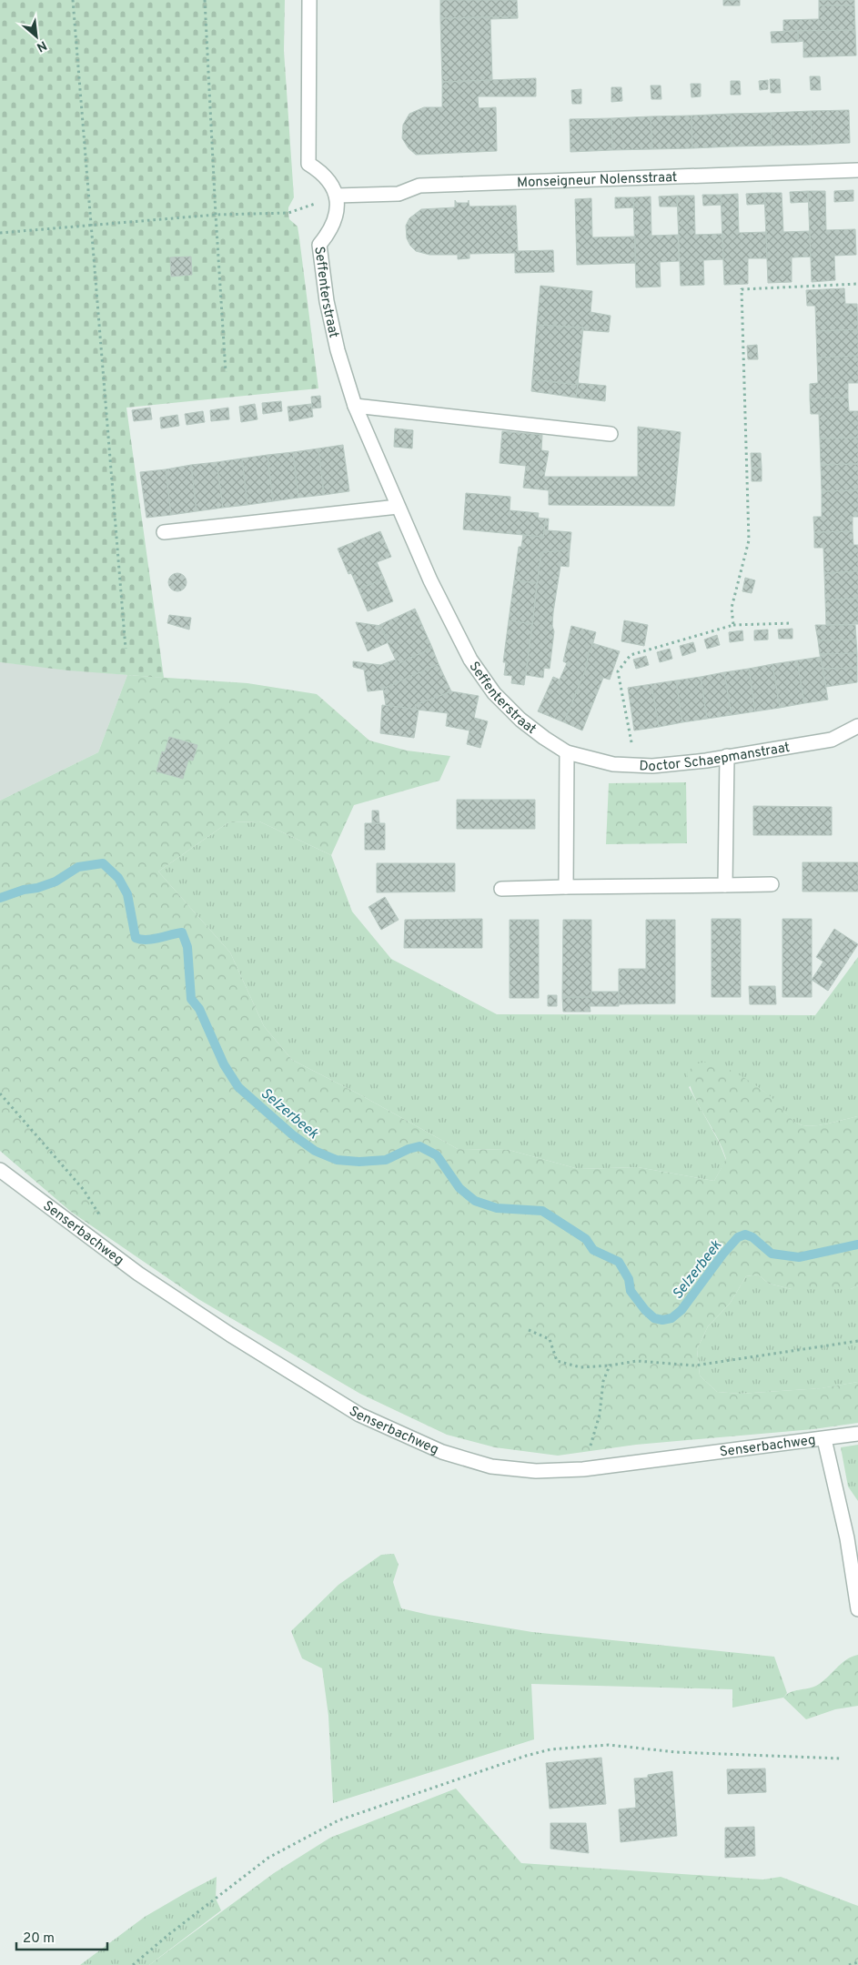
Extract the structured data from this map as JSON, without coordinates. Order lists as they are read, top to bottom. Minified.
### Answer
{"streets":{"street":["Monseigneur Nolensstraat","Seffenterstraat","Doctor Schaepmanstraat","Senserbachweg"]},"crossings":[["Monseigneur Nolensstraat","Seffenterstraat"],["Seffenterstraat","Doctor Schaepmanstraat"]],"water":["Selzerbeek"],"scale_bar":"20 m","north":"bottom right"}
